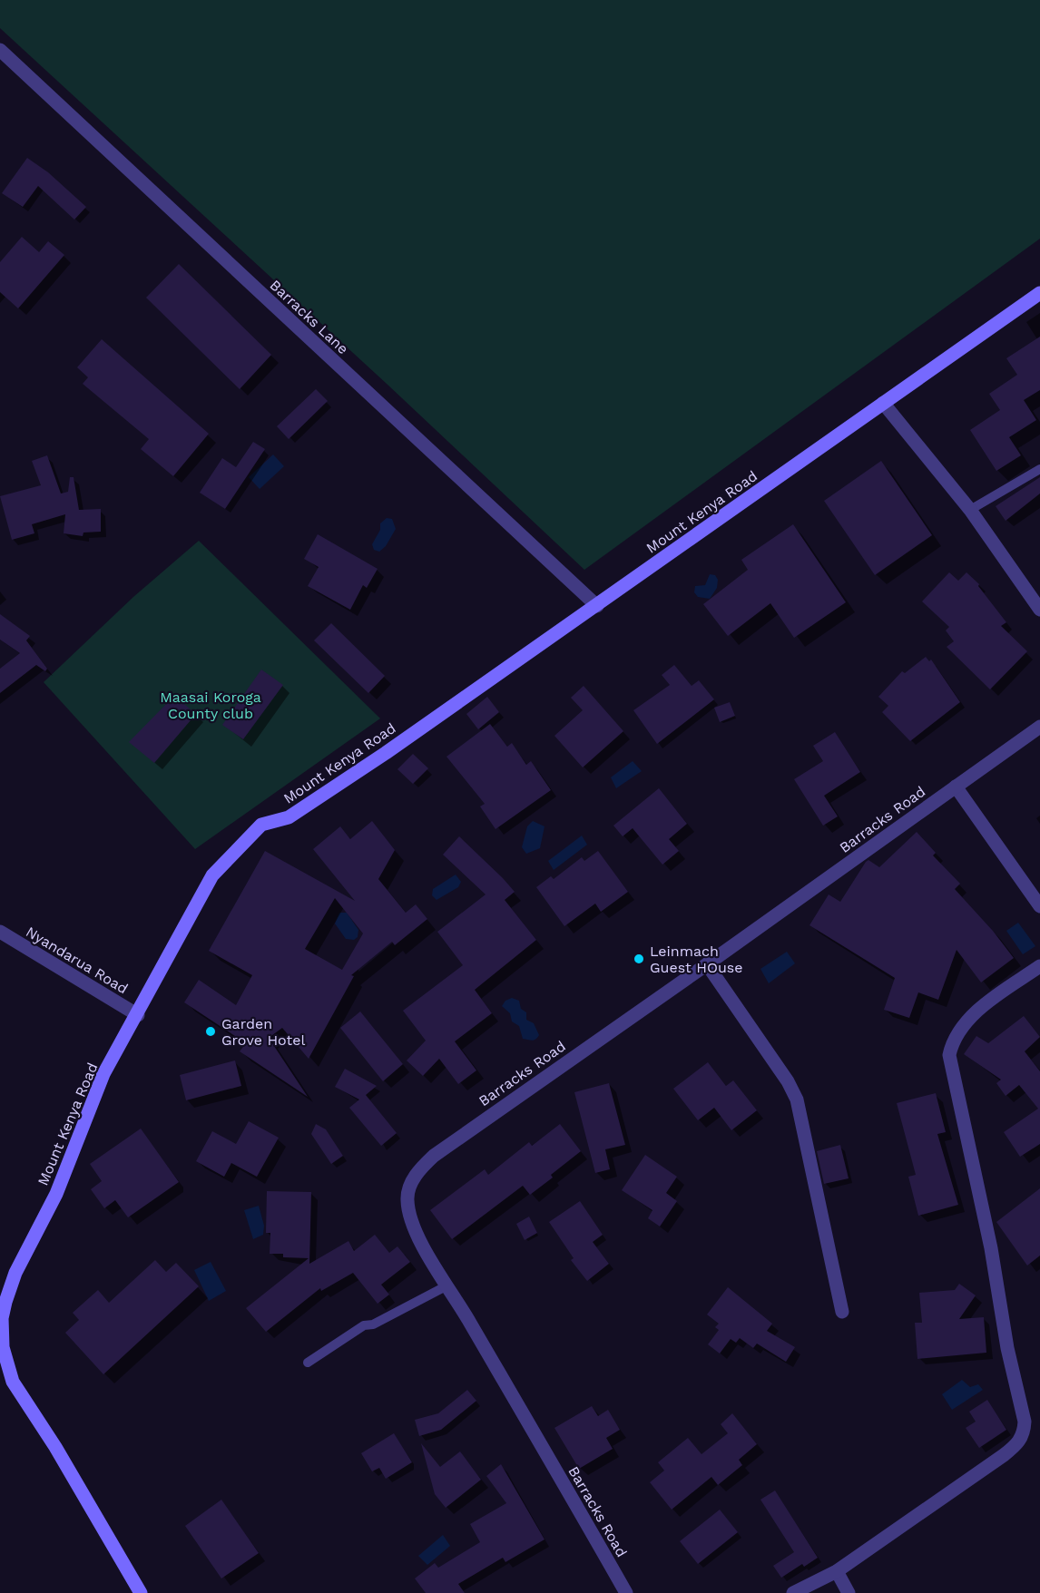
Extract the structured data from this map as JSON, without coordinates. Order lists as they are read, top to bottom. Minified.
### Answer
{"streets":{"main road":["Mount Kenya Road"],"street":["Barracks Lane","Barracks Road","Nyandarua Road"]},"crossings":[["Barracks Lane","Mount Kenya Road"],["Mount Kenya Road","Nyandarua Road"]],"parks":["Maasai Koroga County club"],"places":["Leinmach Guest HOuse","Garden Grove Hotel"]}
